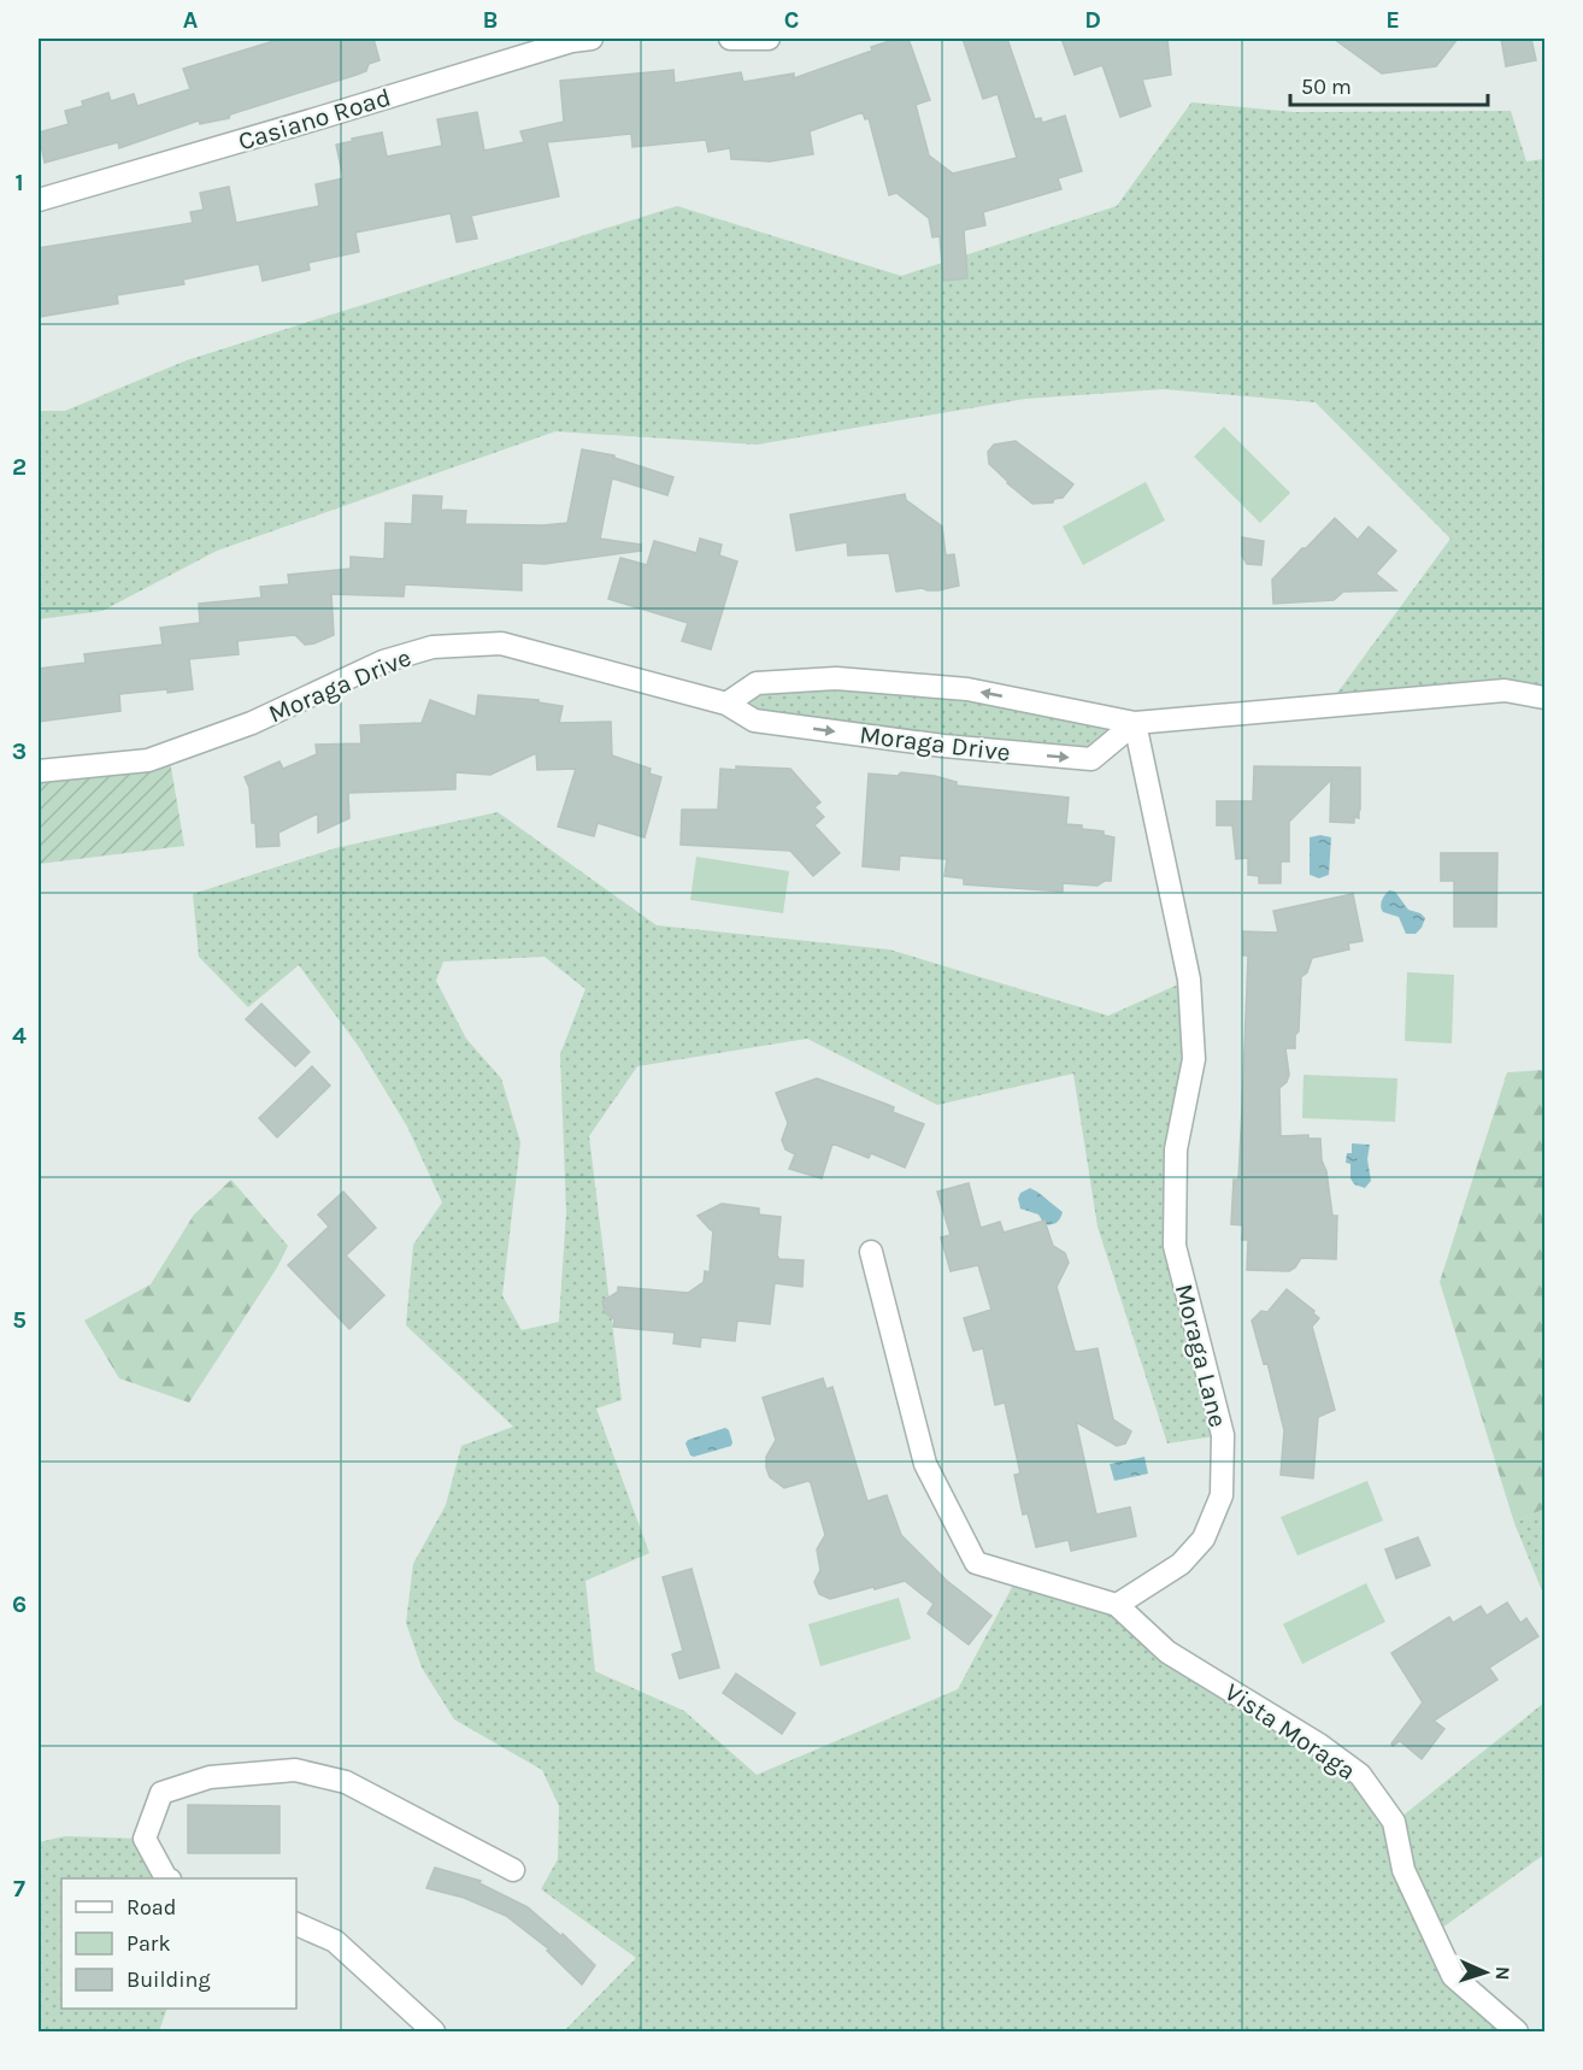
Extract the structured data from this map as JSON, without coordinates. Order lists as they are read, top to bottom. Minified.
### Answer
{"streets":{"street":["Casiano Road","Moraga Drive","Moraga Lane","Vista Moraga"]},"crossings":[["Moraga Drive","Moraga Lane"],["Moraga Lane","Vista Moraga"]],"legend":["Road","Park","Building"],"scale_bar":"50 m","north":"right","grid":{"columns":["A","B","C","D","E"],"rows":["1","2","3","4","5","6","7"]}}
